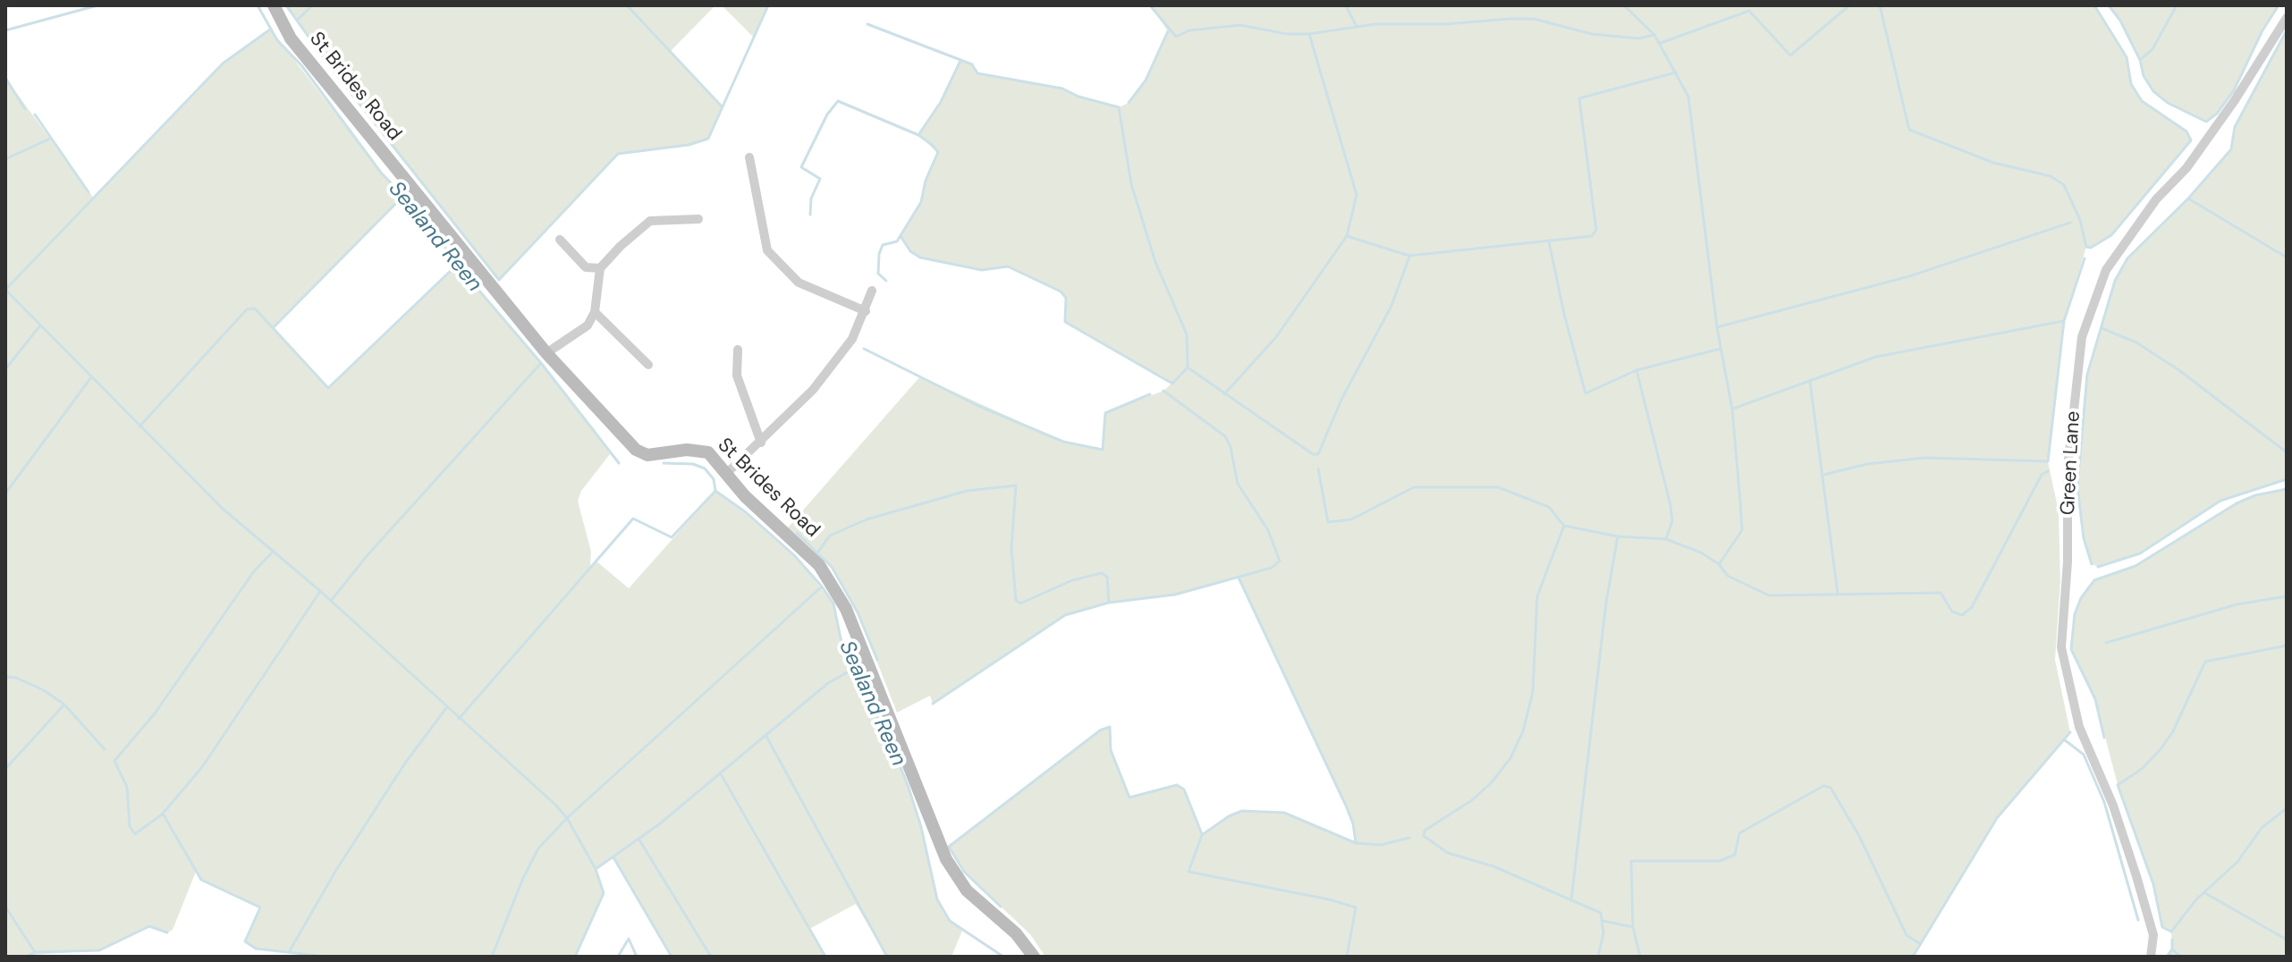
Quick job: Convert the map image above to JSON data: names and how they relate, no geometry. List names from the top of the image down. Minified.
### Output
{"streets":{"main road":["St Brides Road"],"street":["Green Lane"]},"water":["Sealand Reen"]}
